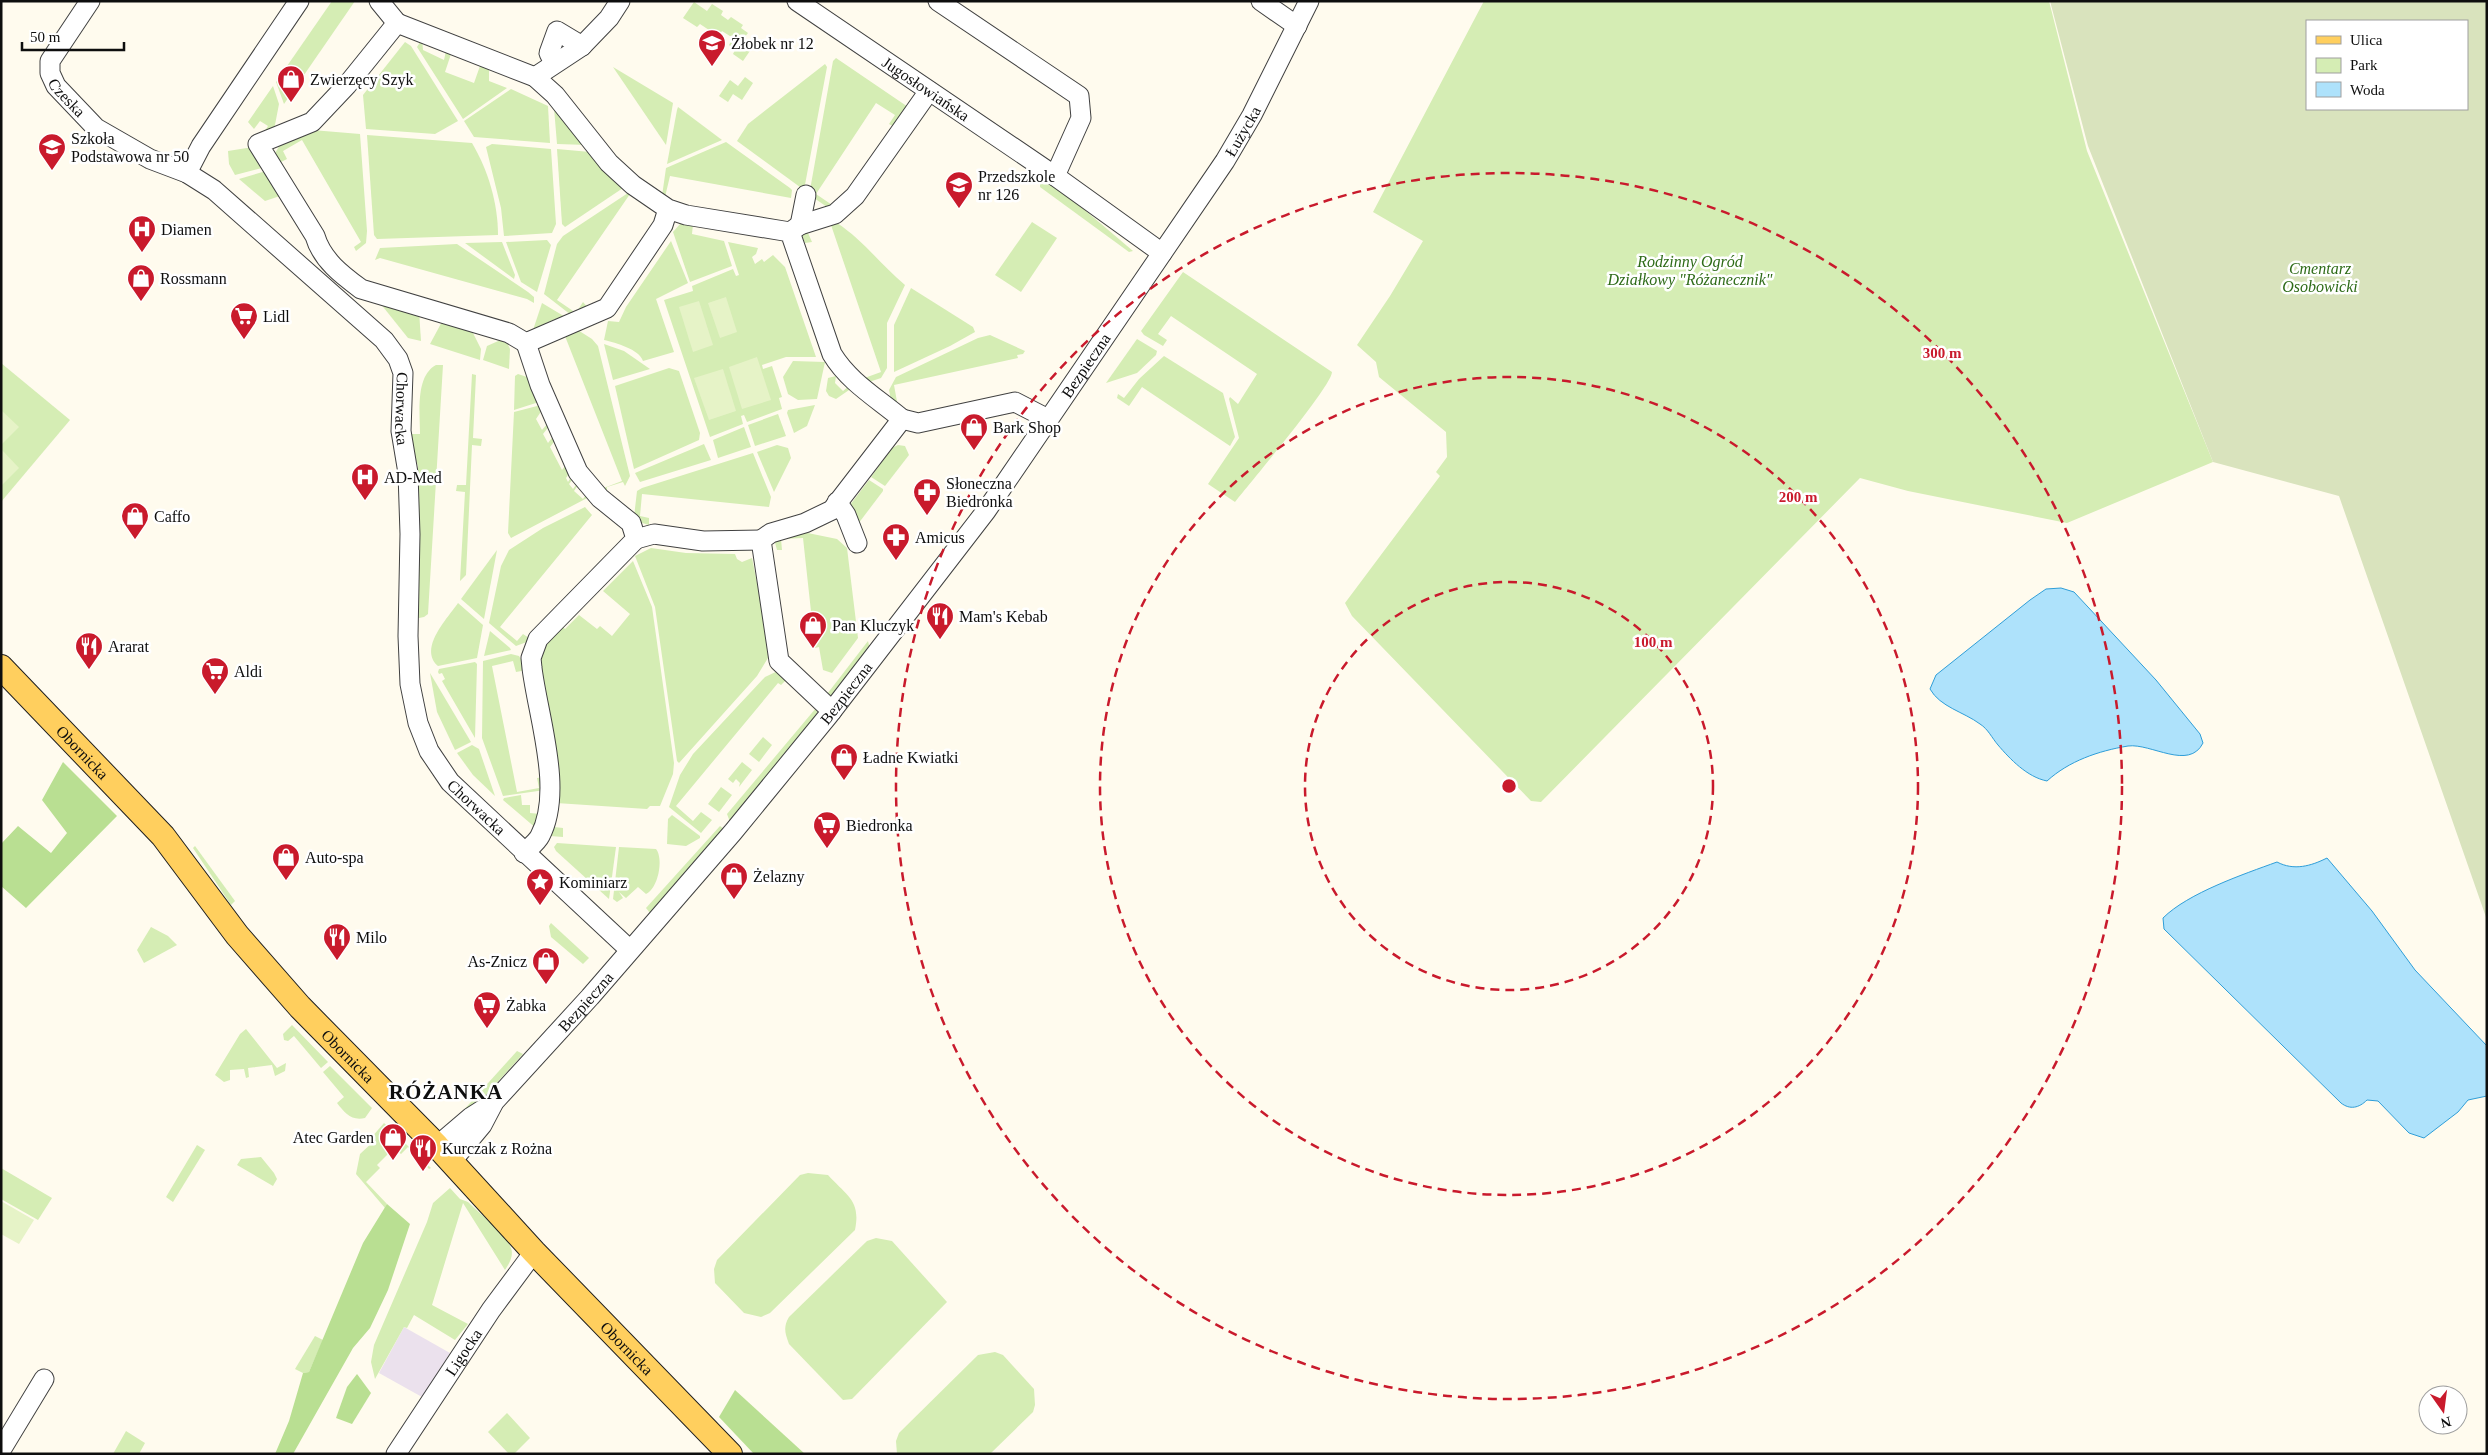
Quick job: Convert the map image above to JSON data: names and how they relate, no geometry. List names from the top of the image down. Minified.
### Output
{"streets":{"main road":["Obornicka"],"street":["Jugosłowiańska","Czeska","Łużycka","Bezpieczna","Chorwacka","Ligocka"]},"crossings":[["Jugosłowiańska","Łużycka"],["Jugosłowiańska","Bezpieczna"],["Czeska","Chorwacka"],["Łużycka","Bezpieczna"],["Bezpieczna","Chorwacka"],["Bezpieczna","Obornicka"],["Obornicka","Ligocka"]],"districts":["RÓŻANKA"],"parks":["Rodzinny Ogród Działkowy \"Różanecznik\"","Cmentarz Osobowicki"],"places":{"school or university":["Żłobek nr 12","Szkoła Podstawowa nr 50","Przedszkole nr 126"],"shop":["Zwierzęcy Szyk","Rossmann","Bark Shop","Caffo","Pan Kluczyk","Ładne Kwiatki","Auto-spa","Żelazny","As-Znicz","Atec Garden"],"hospital":["Diamen","AD-Med"],"supermarket":["Lidl","Aldi","Biedronka","Żabka"],"pharmacy":["Słoneczna Biedronka","Amicus"],"restaurant":["Mam's Kebab","Ararat","Milo","Kurczak z Rożna"],"place":["Kominiarz"]},"legend":["Ulica","Park","Woda"],"scale_bar":"50 m","north":"bottom","rings":["300 m","200 m","100 m"]}
